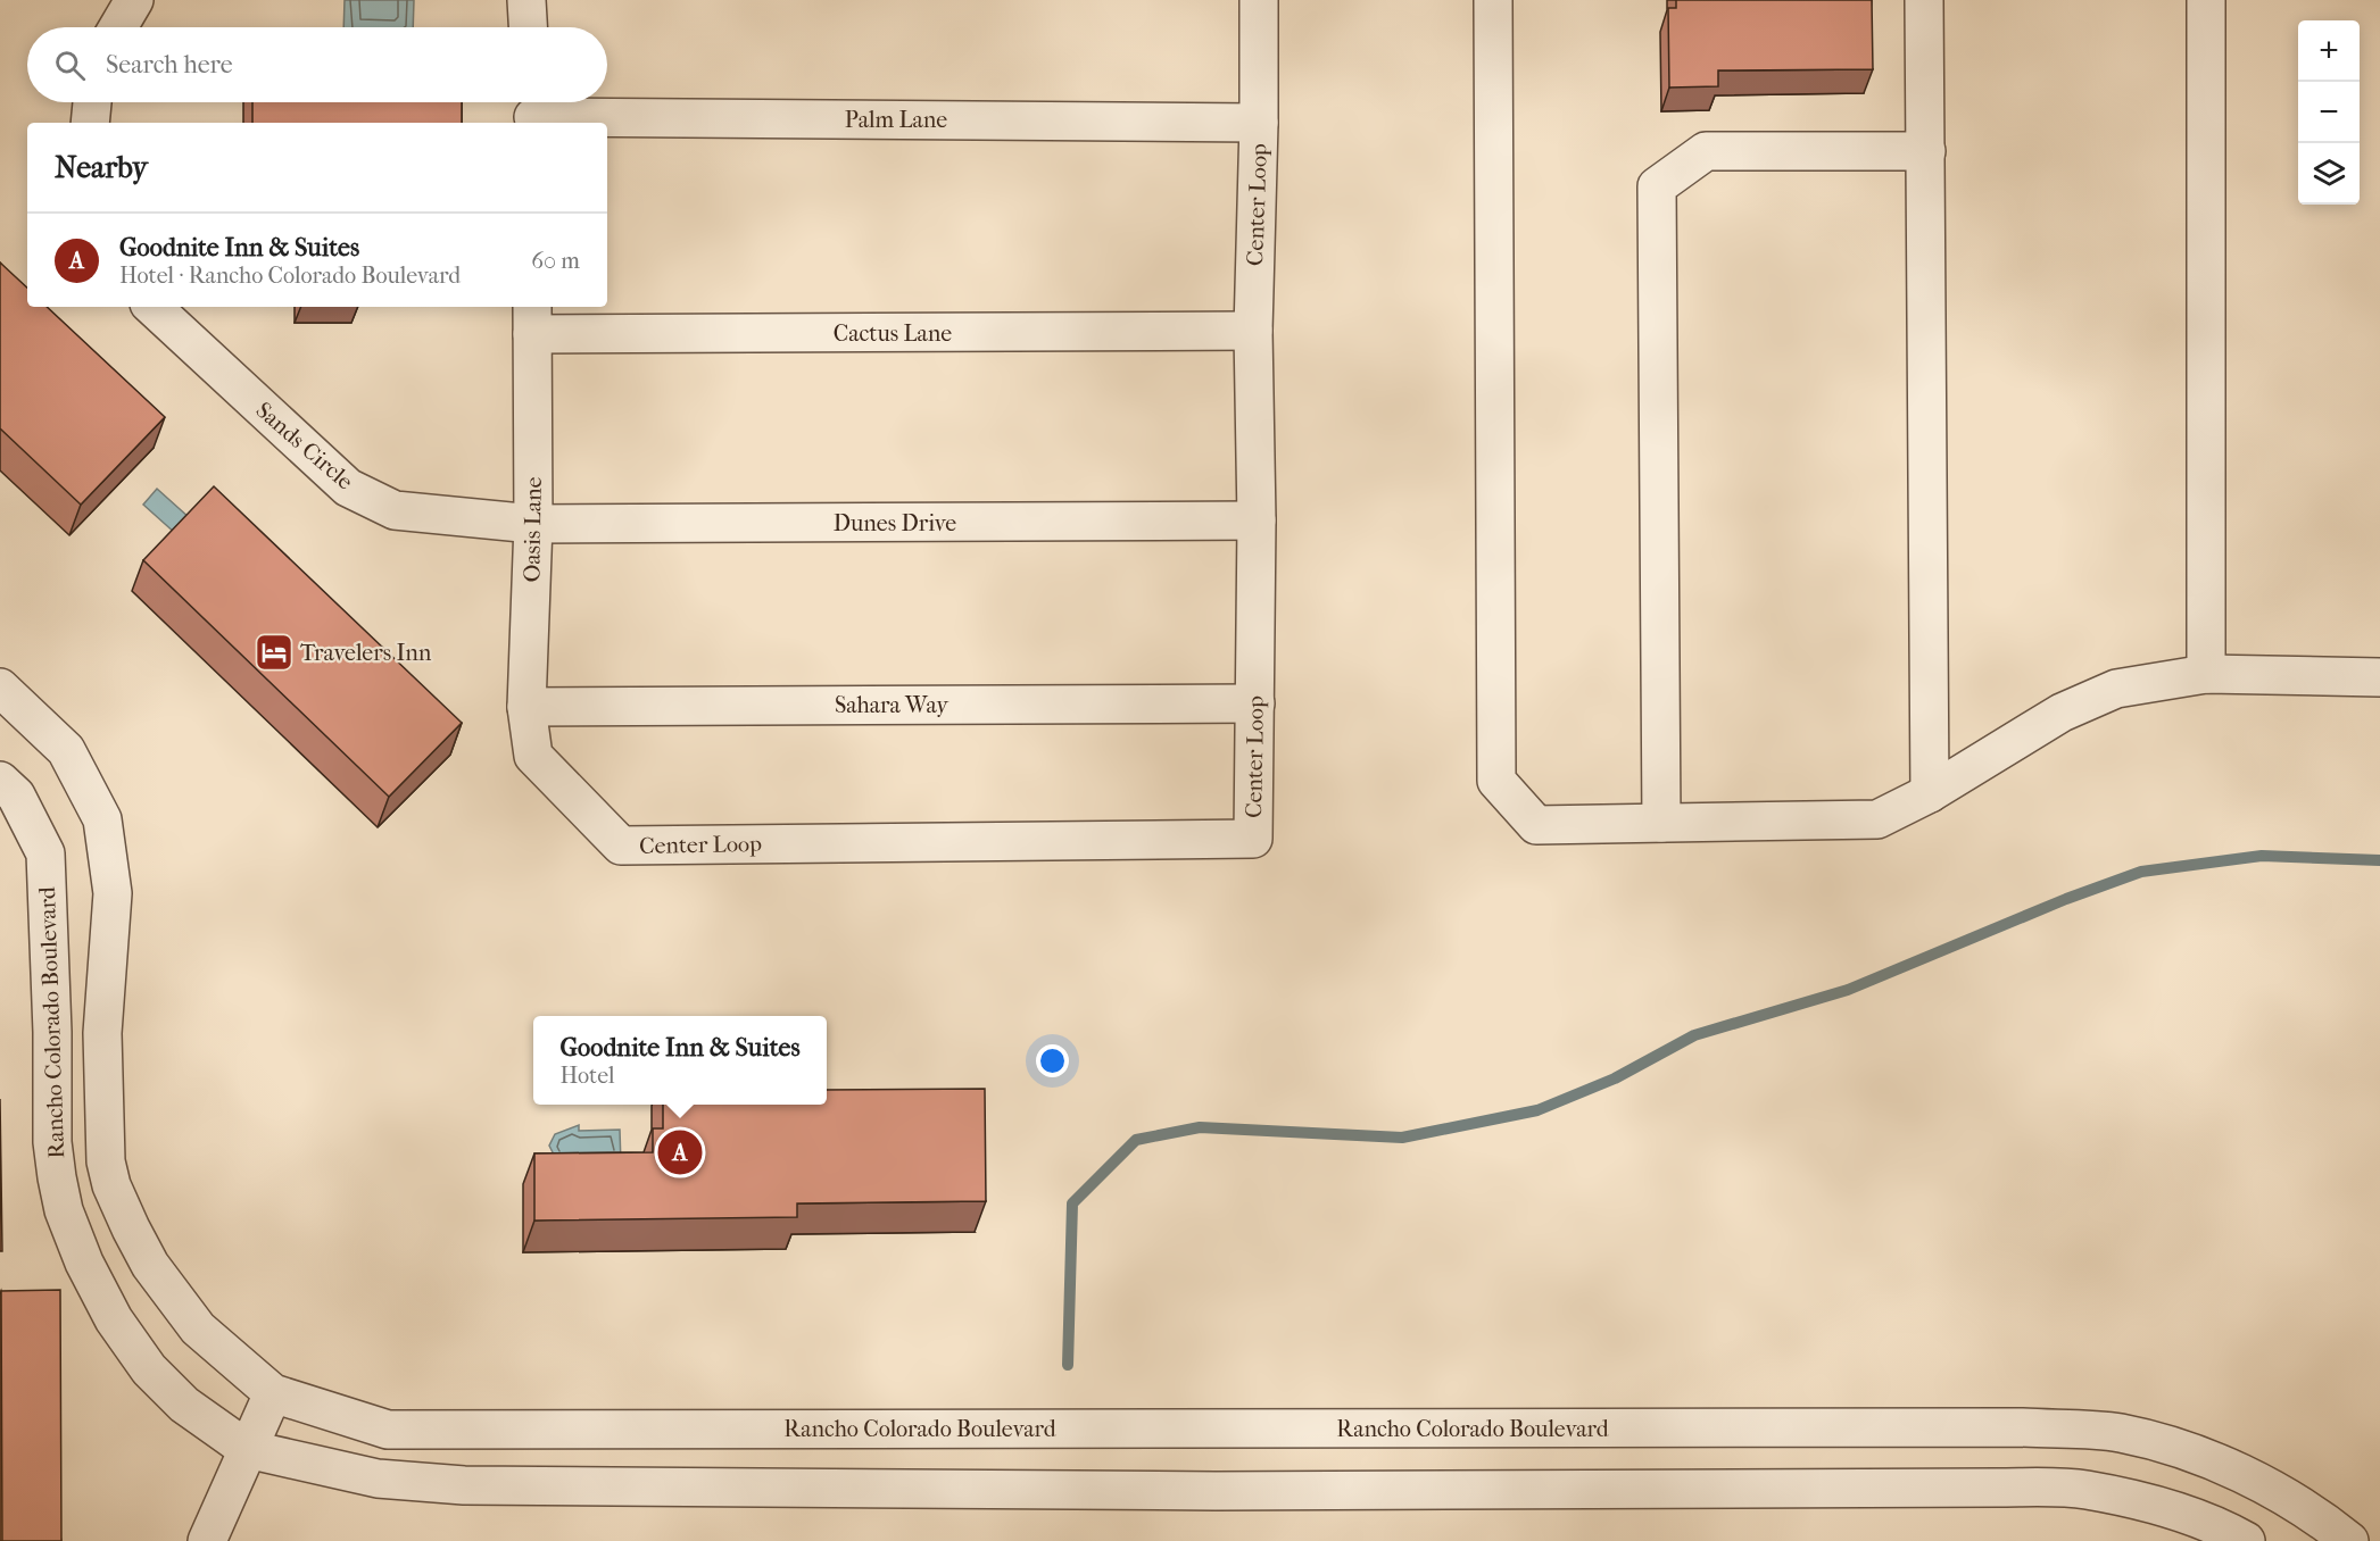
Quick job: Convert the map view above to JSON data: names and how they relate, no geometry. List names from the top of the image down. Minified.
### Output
{"streets":{"street":["Palm Lane","Center Loop","Cactus Lane","Sands Circle","Dunes Drive","Oasis Lane","Sahara Way","Rancho Colorado Boulevard"]},"crossings":[["Palm Lane","Center Loop"],["Center Loop","Cactus Lane"],["Center Loop","Dunes Drive"],["Center Loop","Oasis Lane"],["Center Loop","Sahara Way"],["Cactus Lane","Oasis Lane"],["Sands Circle","Dunes Drive"],["Sands Circle","Oasis Lane"],["Dunes Drive","Oasis Lane"],["Oasis Lane","Sahara Way"]],"places":{"hotel":["Travelers Inn"]},"page":{"map_buttons":["+","−"],"search":"Search here","heading":"Nearby","list":[{"mark":"A","name":"Goodnite Inn & Suites","note":"Hotel · Rancho Colorado Boulevard","value":"60 m"}],"popup":["Goodnite Inn & Suites","Hotel"],"pins":"A"}}
